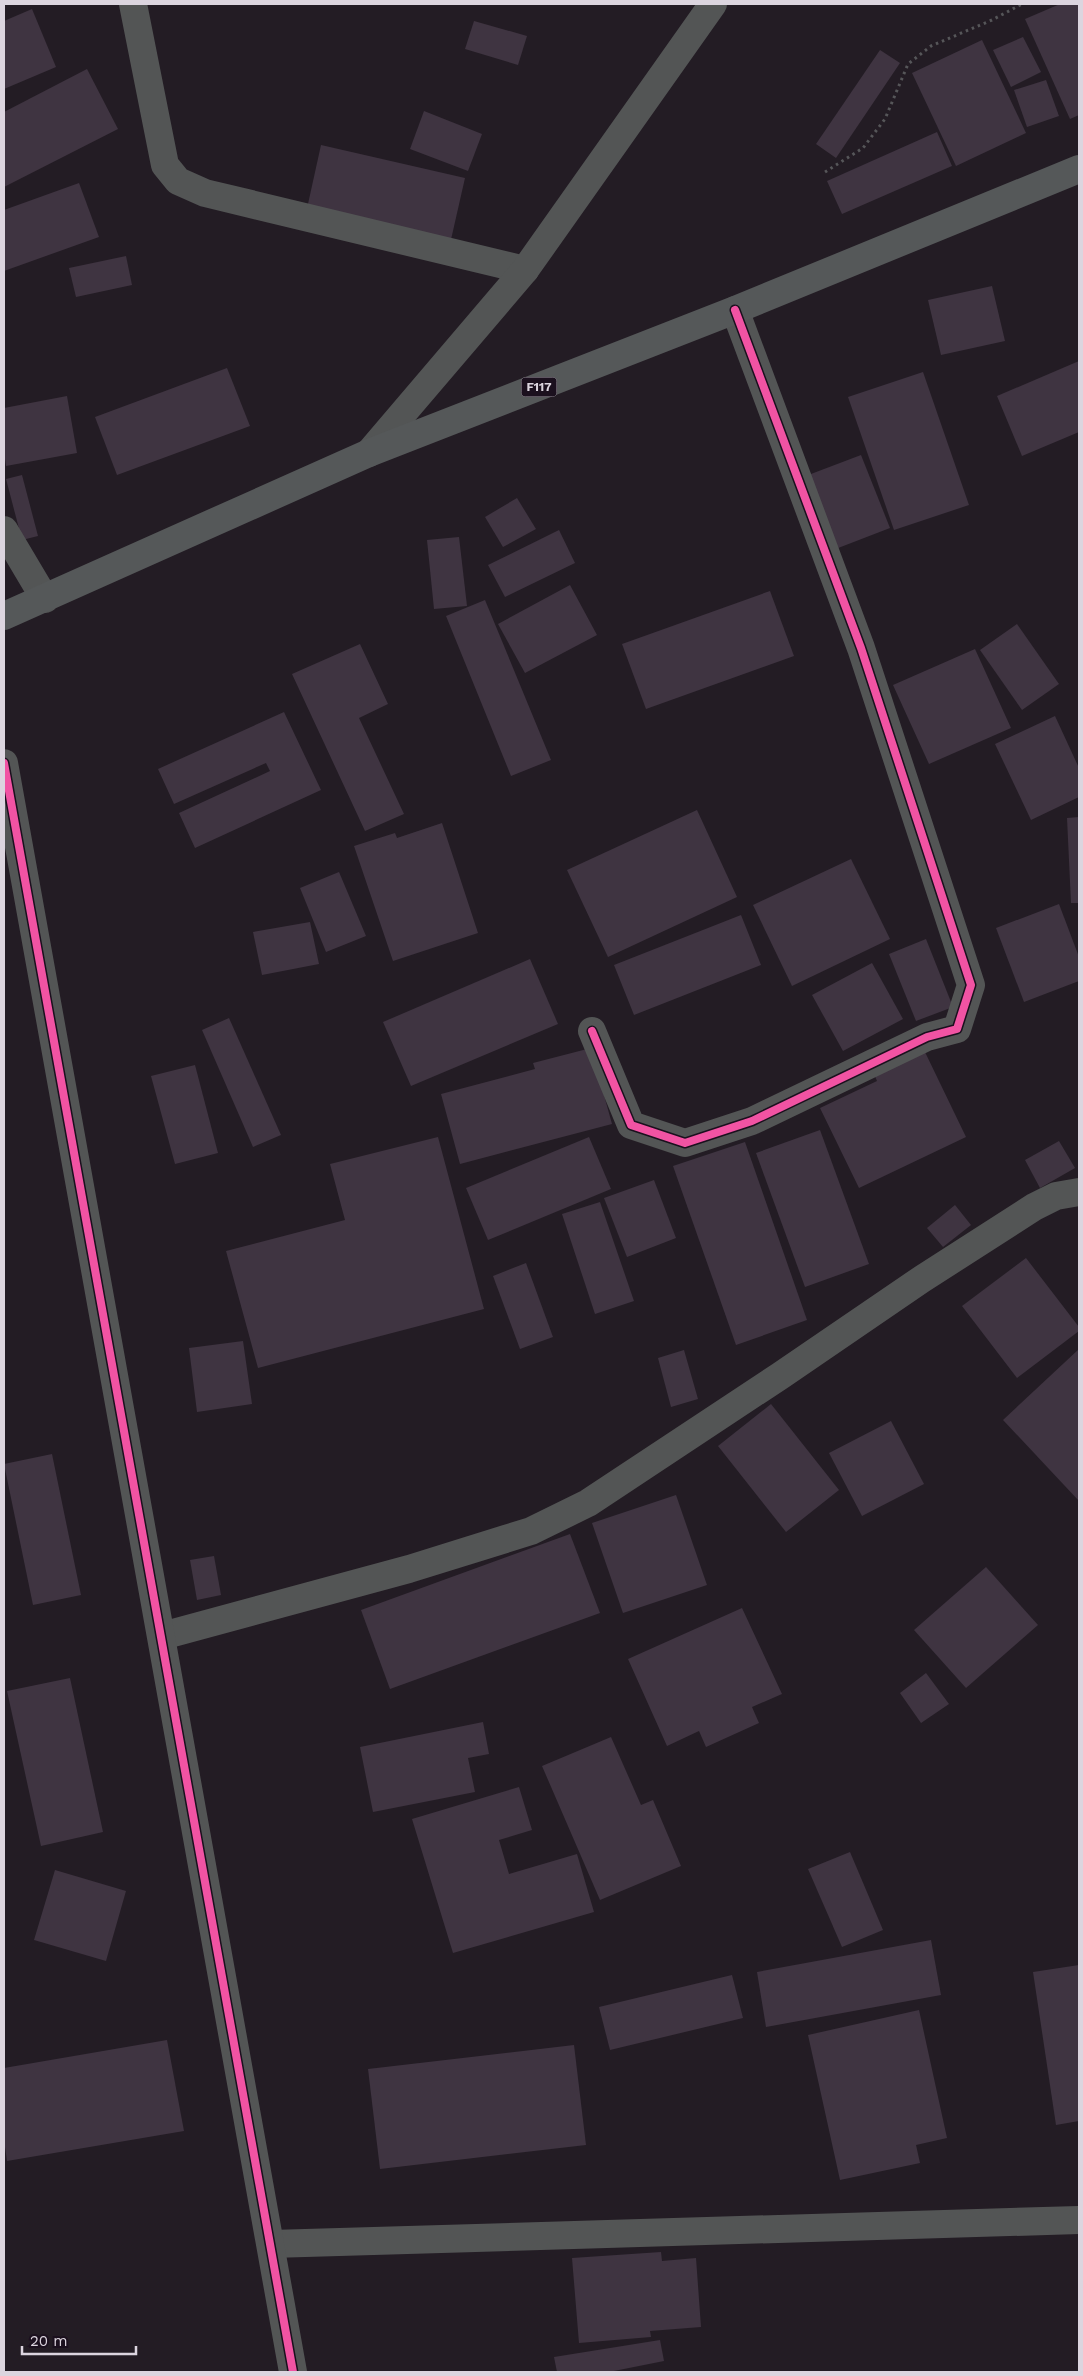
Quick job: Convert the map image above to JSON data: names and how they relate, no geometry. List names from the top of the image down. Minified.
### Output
{"streets":{"main road":["F117"]},"scale_bar":"20 m"}
